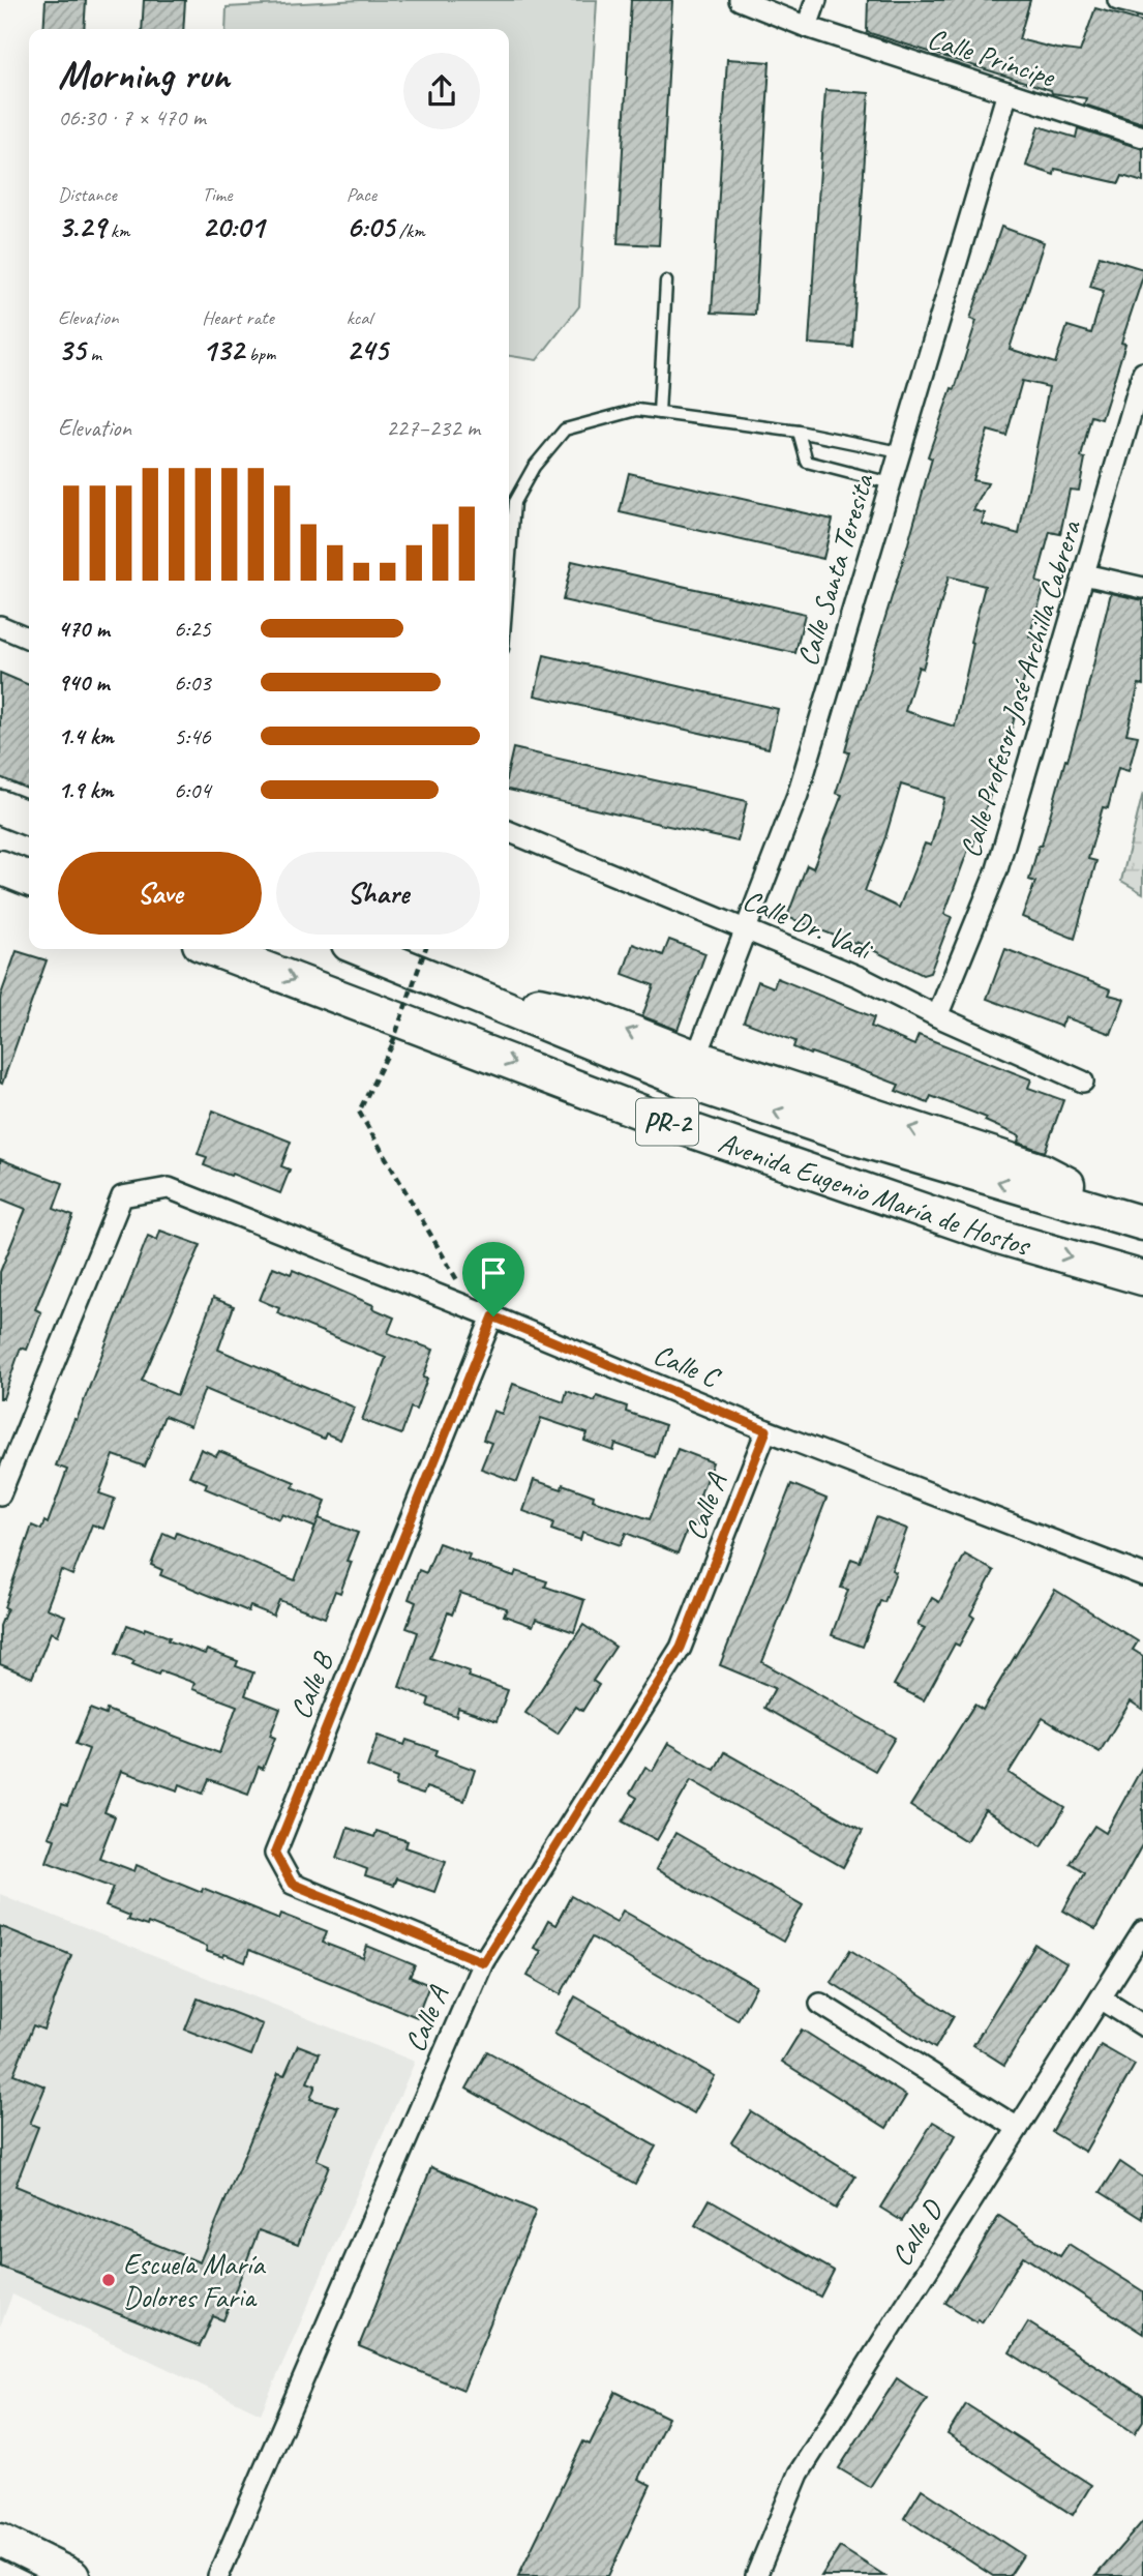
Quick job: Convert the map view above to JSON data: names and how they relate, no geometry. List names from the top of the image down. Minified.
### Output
{"streets":{"highway":["PR-2","Avenida Eugenio María de Hostos"],"street":["Calle Príncipe","Calle Santa Teresita","Calle Profesor José Archilla Cabrera","Calle Dr. Vadi","Calle C","Calle A","Calle B","Calle D"]},"crossings":[["Calle Príncipe","Calle Santa Teresita"],["Calle Santa Teresita","Calle Dr. Vadi"],["Calle Profesor José Archilla Cabrera","Calle Dr. Vadi"],["Calle C","Calle A"],["Calle C","Calle B"],["Calle A","Calle B"]],"places":["Escuela María Dolores Faria"],"page":{"heading":["Morning run","06:30 · 7 × 470 m"],"stats":[["Distance","3.29 km"],["Time","20:01"],["Pace","6:05 /km"],["Elevation","35 m"],["Heart rate","132 bpm"],["kcal","245"]],"chart":["Elevation","227–232 m"],"list":[{"name":"470 m","note":"6:25"},{"name":"940 m","note":"6:03"},{"name":"1.4 km","note":"5:46"},{"name":"1.9 km","note":"6:04"}],"buttons":["Save","Share"]}}
